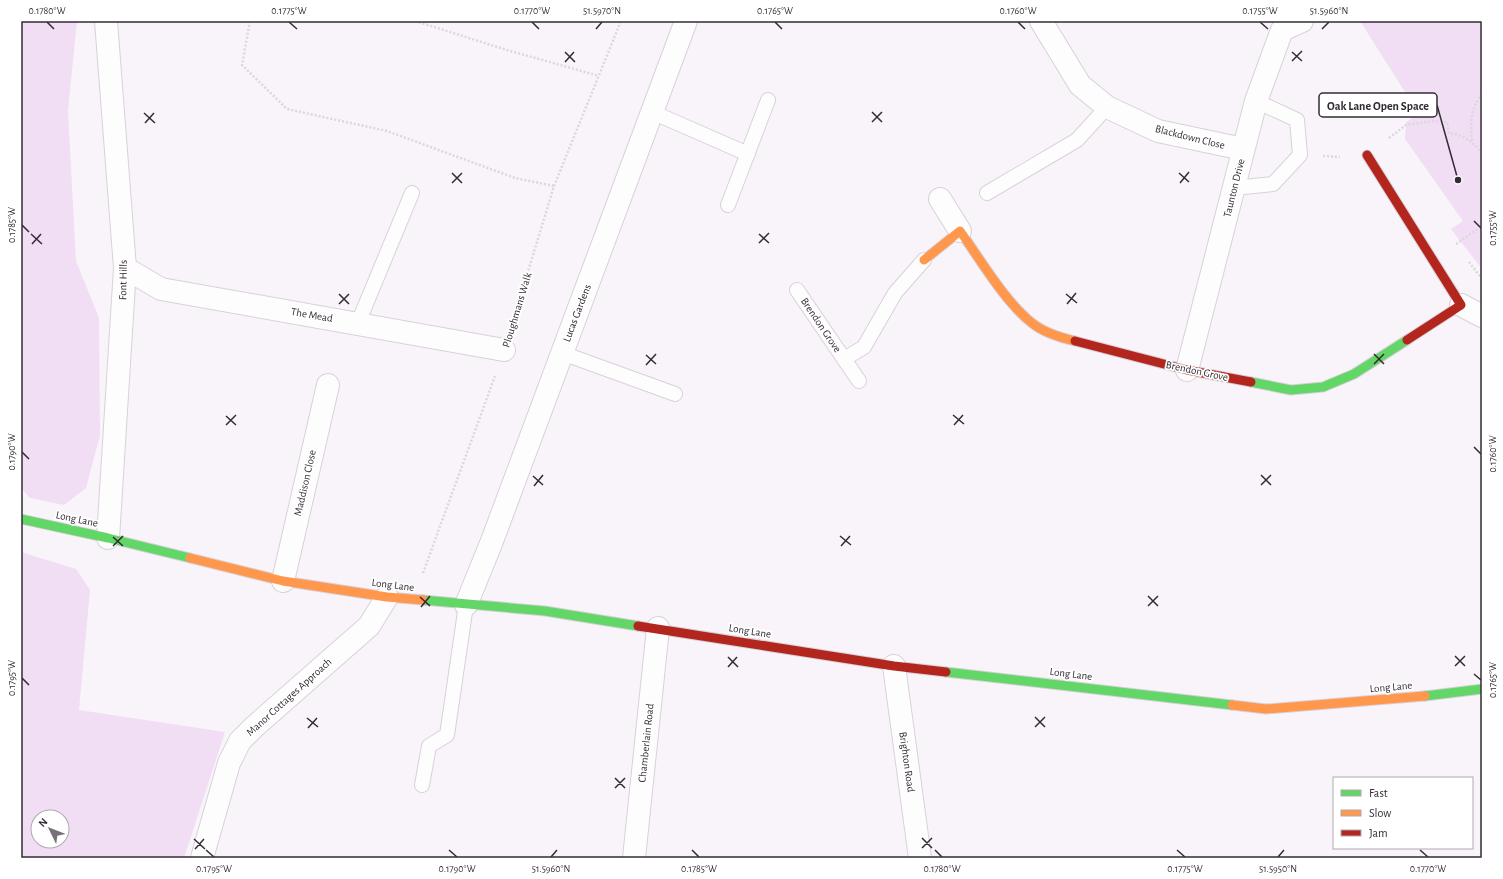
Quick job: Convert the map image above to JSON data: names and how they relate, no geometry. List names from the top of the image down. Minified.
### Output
{"streets":{"street":["Blackdown Close","Taunton Drive","Font Hills","Lucas Gardens","The Mead","Brendon Grove","Maddison Close","Long Lane","Manor Cottages Approach","Chamberlain Road","Brighton Road"],"path":["Ploughmans Walk"]},"crossings":[["Blackdown Close","Taunton Drive"],["Taunton Drive","Brendon Grove"],["Font Hills","The Mead"],["Font Hills","Long Lane"],["Ploughmans Walk","The Mead"],["Ploughmans Walk","Long Lane"],["Lucas Gardens","Long Lane"],["Maddison Close","Long Lane"],["Long Lane","Manor Cottages Approach"],["Long Lane","Chamberlain Road"],["Long Lane","Brighton Road"]],"places":["Oak Lane Open Space"],"legend":["Fast","Slow","Jam"],"north":"top left","coordinates":["0.1780°W","0.1775°W","0.1770°W","51.5970°N","0.1765°W","0.1760°W","0.1755°W","51.5960°N","0.1785°W","0.1790°W","0.1795°W","51.5950°N"]}
